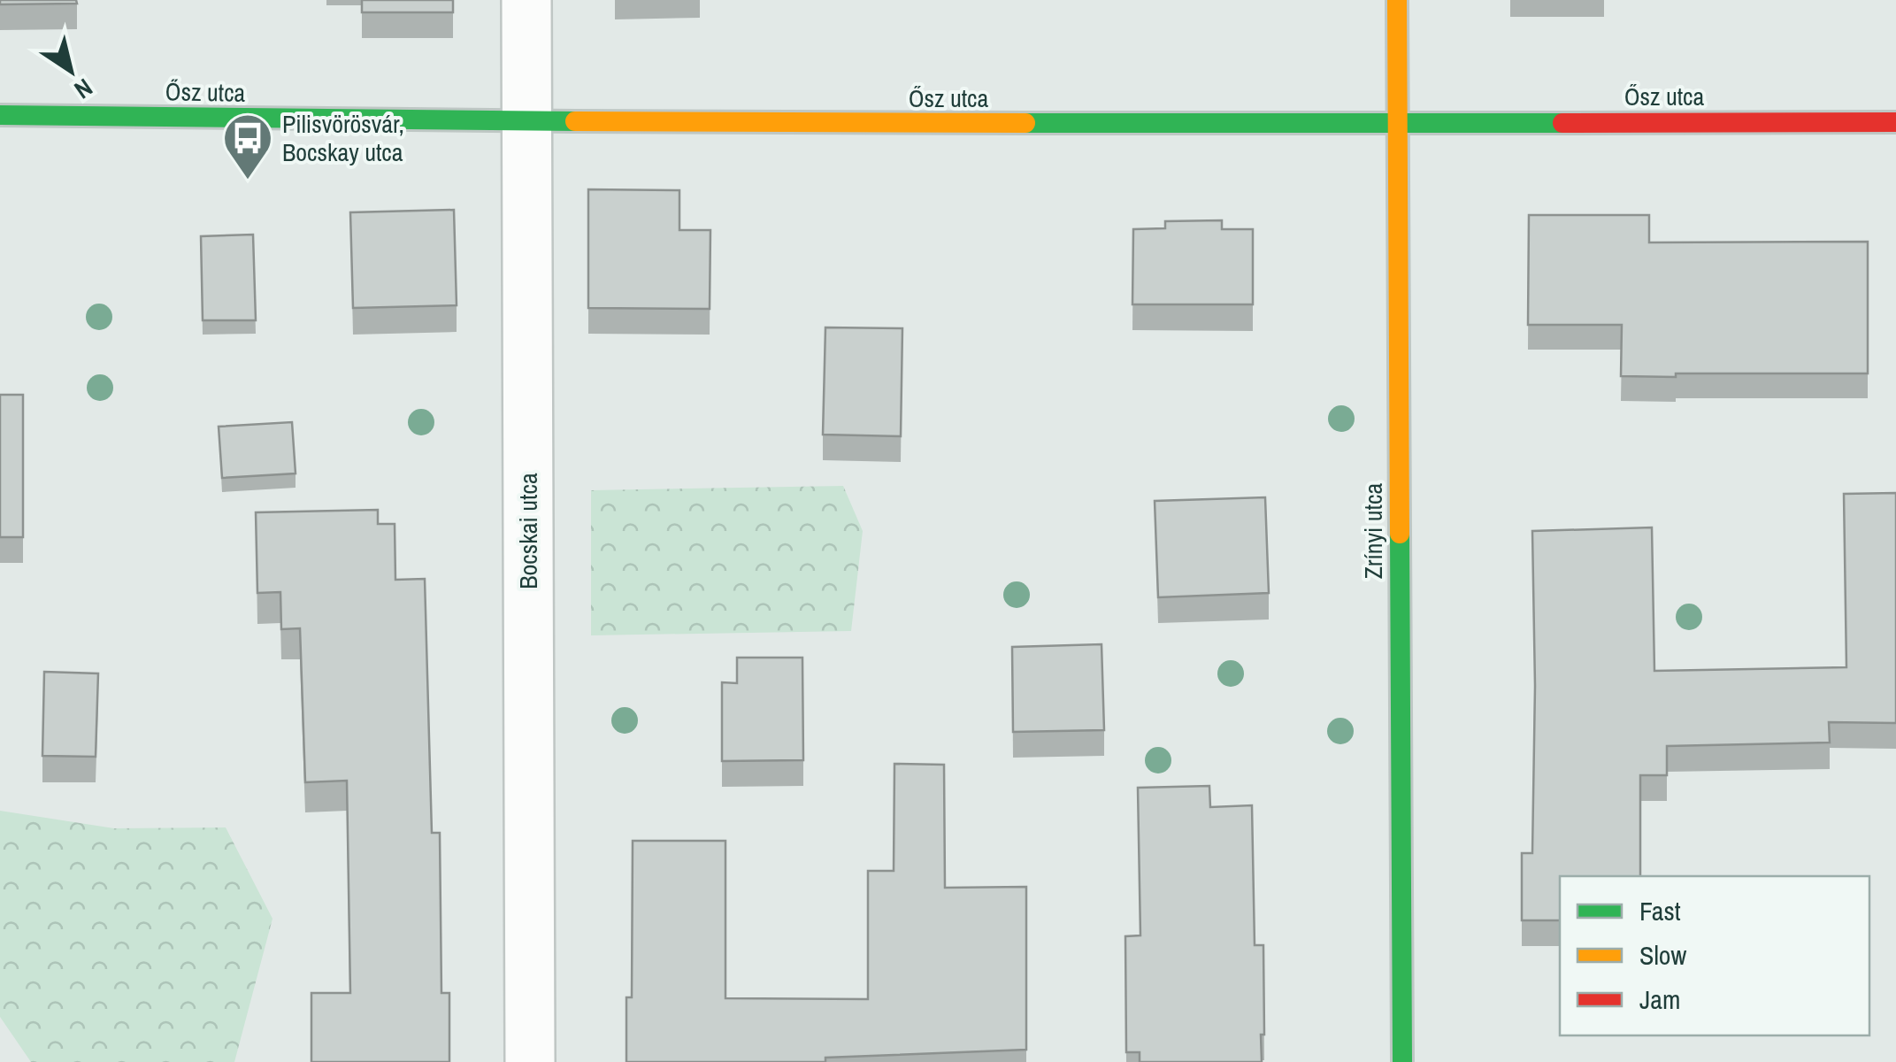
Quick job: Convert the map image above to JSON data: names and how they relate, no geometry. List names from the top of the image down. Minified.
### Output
{"streets":{"street":["Ősz utca","Bocskai utca","Zrínyi utca"]},"crossings":[["Ősz utca","Bocskai utca"],["Ősz utca","Zrínyi utca"]],"places":{"bus stop":["Pilisvörösvár, Bocskay utca"]},"legend":["Fast","Slow","Jam"],"north":"bottom right"}
